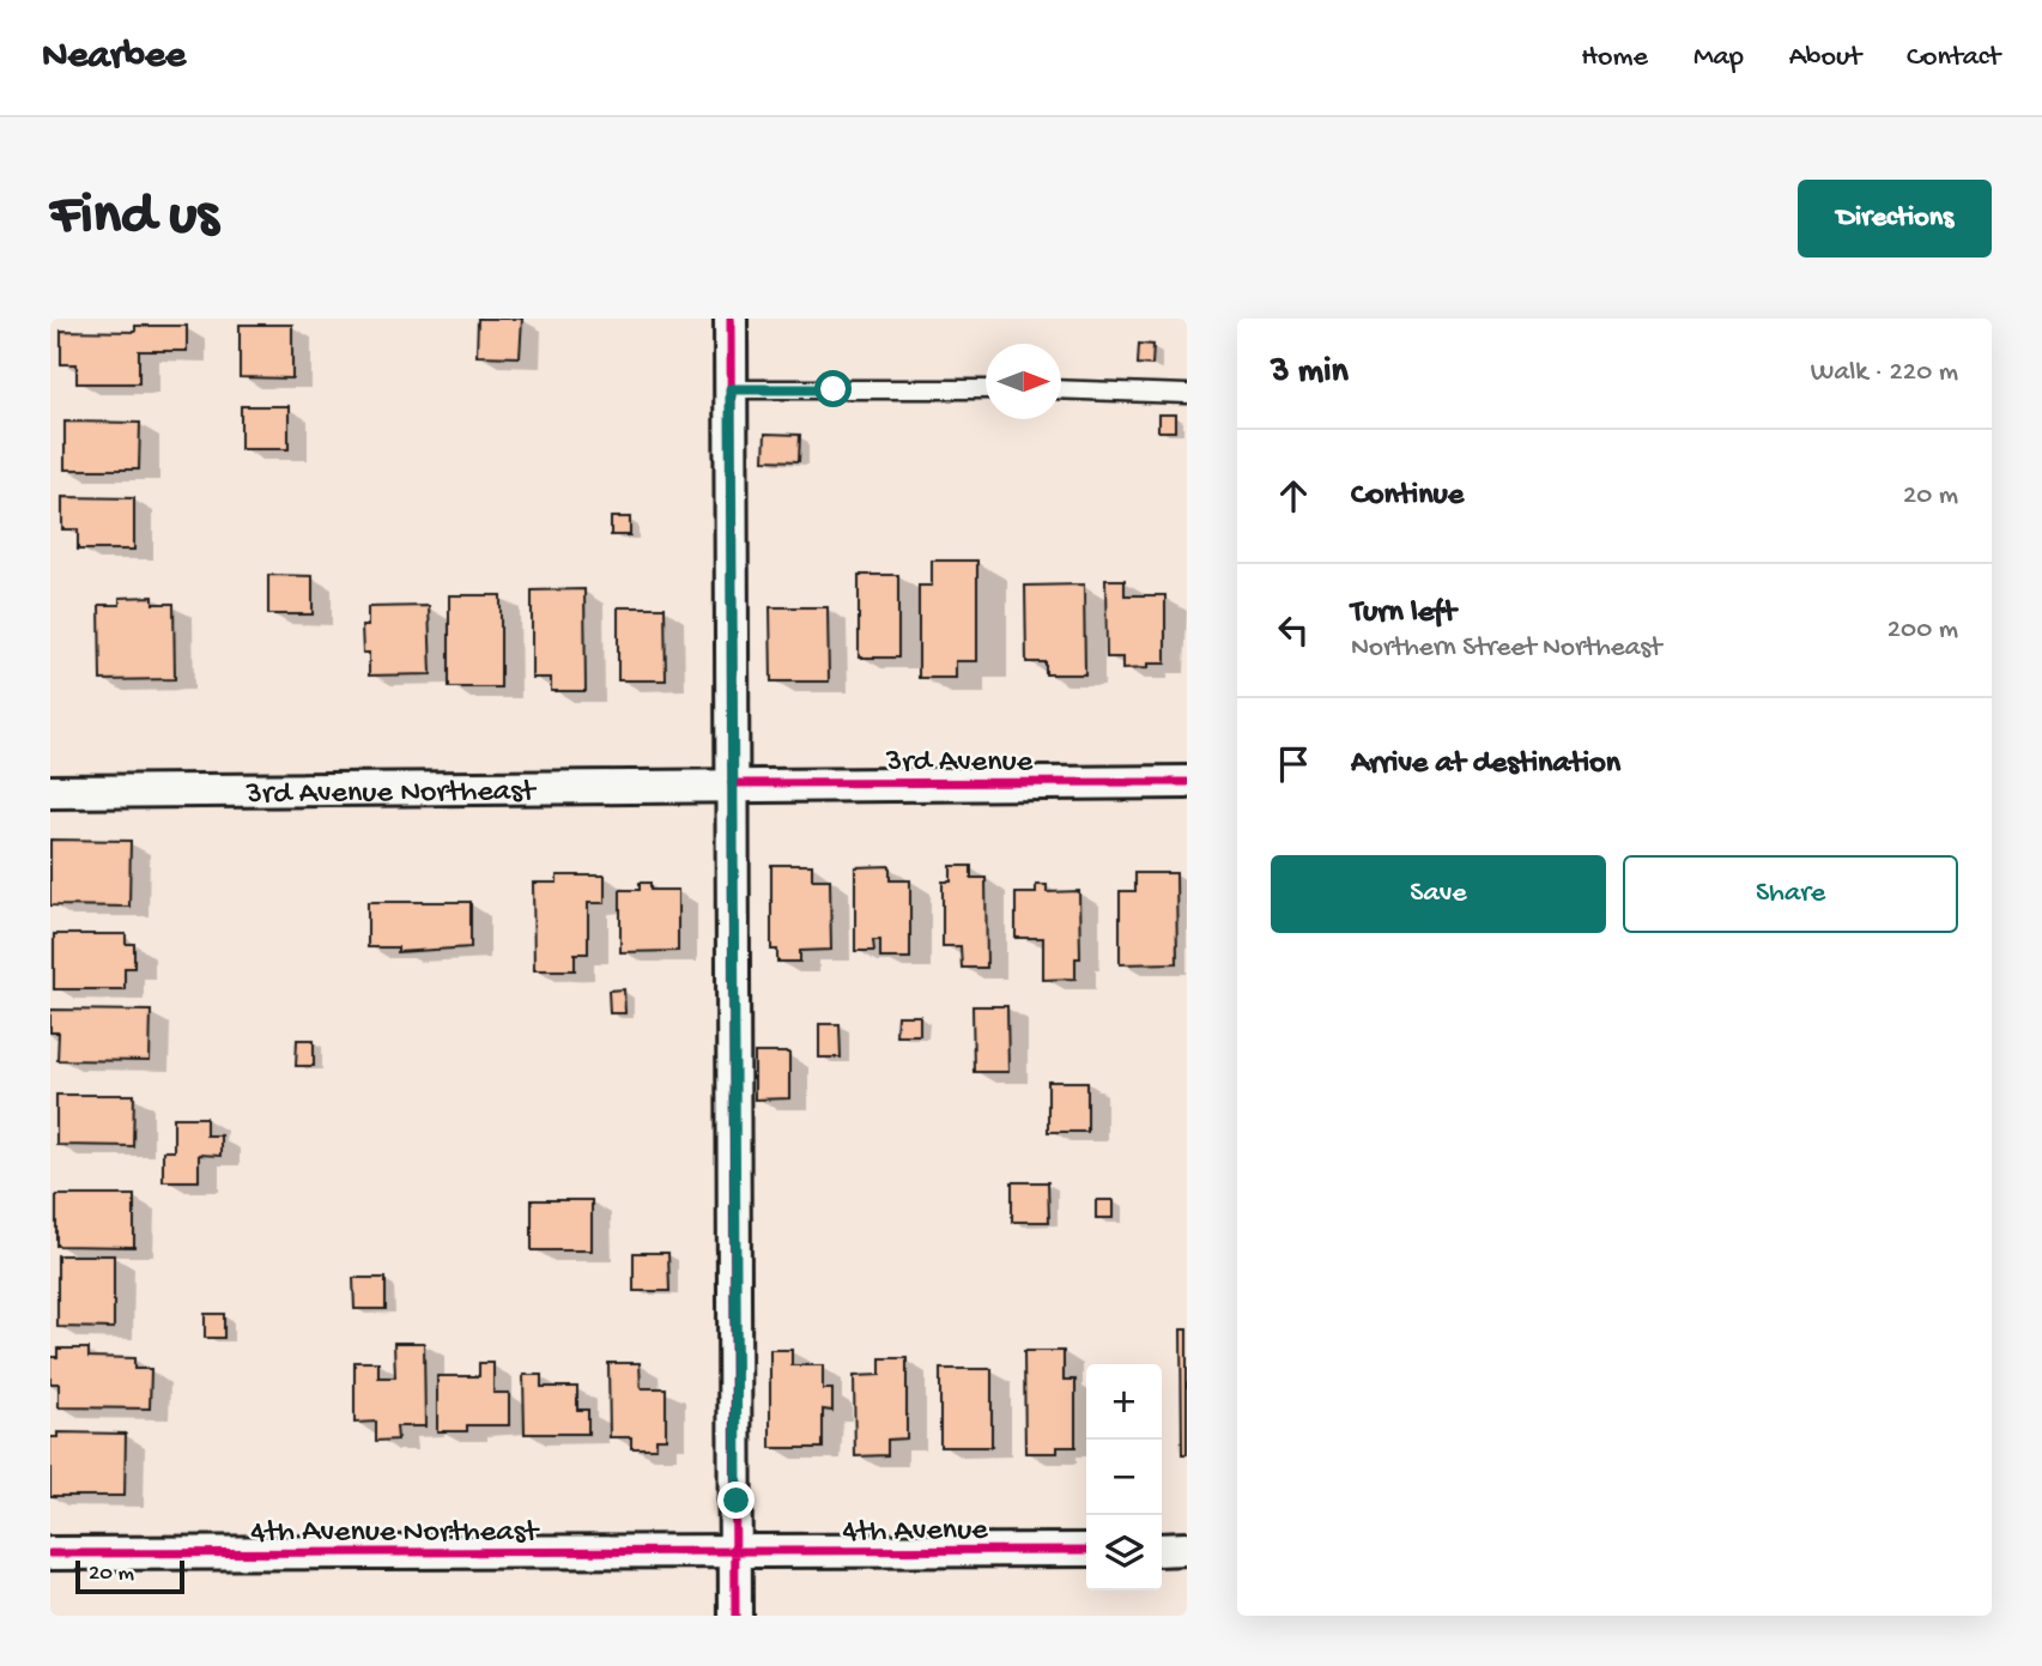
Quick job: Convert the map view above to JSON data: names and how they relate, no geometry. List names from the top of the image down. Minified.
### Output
{"streets":{"street":["3rd Avenue","3rd Avenue Northeast","4th Avenue","4th Avenue Northeast"]},"crossings":[["3rd Avenue","3rd Avenue Northeast"],["4th Avenue","4th Avenue Northeast"]],"scale_bar":"20 m","north":"right","page":{"header":"Nearbee","nav":["Home","Map","About","Contact"],"buttons":["Directions",["Save","Share"]],"title":"Find us","heading":["3 min","Walk · 220 m"],"list":[["Continue","20 m"],["Turn left","Northern Street Northeast","200 m"],"Arrive at destination"],"map_buttons":["+","−"],"scale":"20 m"}}
